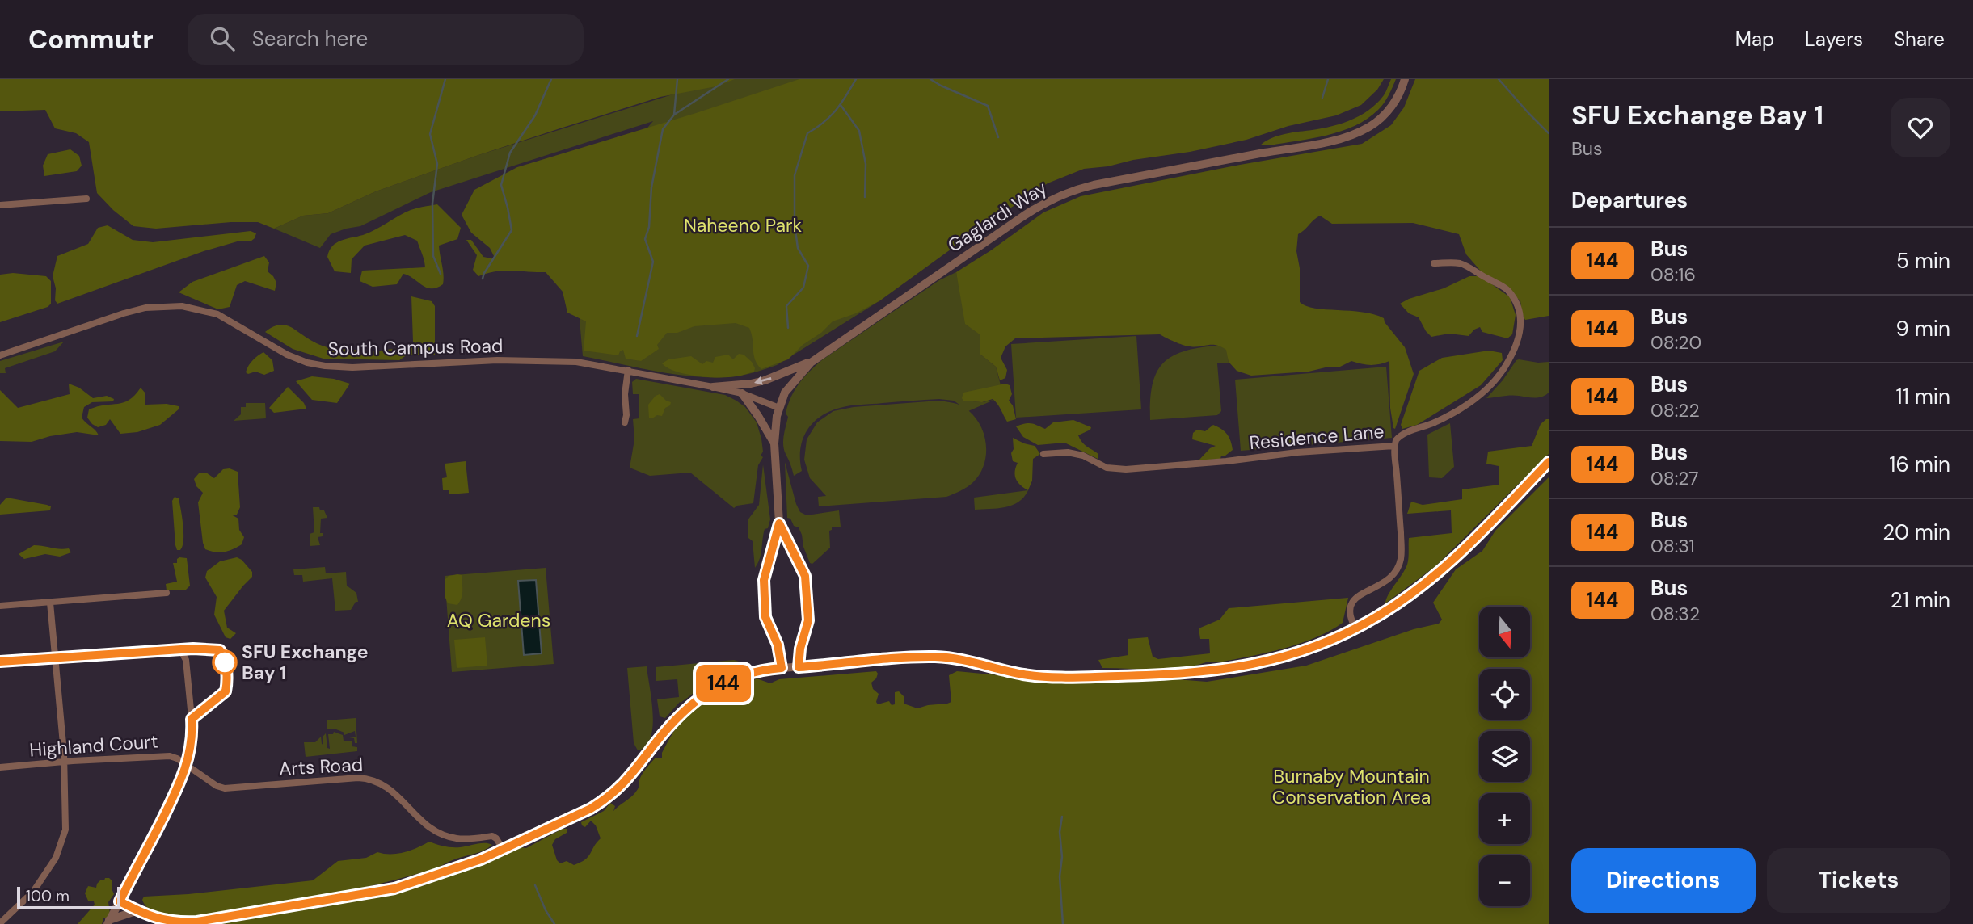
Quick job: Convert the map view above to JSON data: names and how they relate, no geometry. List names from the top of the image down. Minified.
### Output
{"streets":{"street":["Gaglardi Way","South Campus Road","Residence Lane","Highland Court","Arts Road"]},"crossings":[["Gaglardi Way","South Campus Road"],["Highland Court","Arts Road"]],"parks":["Naheeno Park","AQ Gardens","Burnaby Mountain Conservation Area"],"places":["SFU Exchange Bay 1"],"lines":["bus line 144"],"scale_bar":"100 m","north":"bottom","page":{"header":"Commutr","search":"Search here","nav":["Map","Layers","Share"],"on_map":"144","heading":[["SFU Exchange Bay 1","Bus"],"Departures"],"list":[{"mark":"144","name":"Bus","note":"08:16","value":"5 min"},{"mark":"144","name":"Bus","note":"08:20","value":"9 min"},{"mark":"144","name":"Bus","note":"08:22","value":"11 min"},{"mark":"144","name":"Bus","note":"08:27","value":"16 min"},{"mark":"144","name":"Bus","note":"08:31","value":"20 min"},{"mark":"144","name":"Bus","note":"08:32","value":"21 min"}],"map_buttons":["+","−"],"buttons":["Directions","Tickets"],"scale":"100 m"}}
